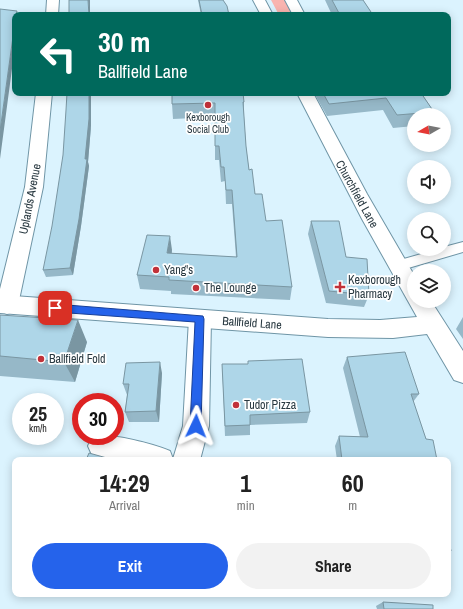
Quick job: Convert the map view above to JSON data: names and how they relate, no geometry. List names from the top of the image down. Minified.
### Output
{"streets":{"street":["Churchfield Lane","Uplands Avenue","Ballfield Lane"]},"crossings":[["Uplands Avenue","Ballfield Lane"]],"places":{"other":["Kexborough Social Club","Yang's","The Lounge","Ballfield Fold","Tudor Pizza"],"health":["Kexborough Pharmacy"]},"north":"left","page":{"turn":["30 m","Ballfield Lane"],"speed":"25 km/h","limit":"30","eta":["14:29","Arrival","1","min","60","m"],"buttons":["Exit","Share"]}}
